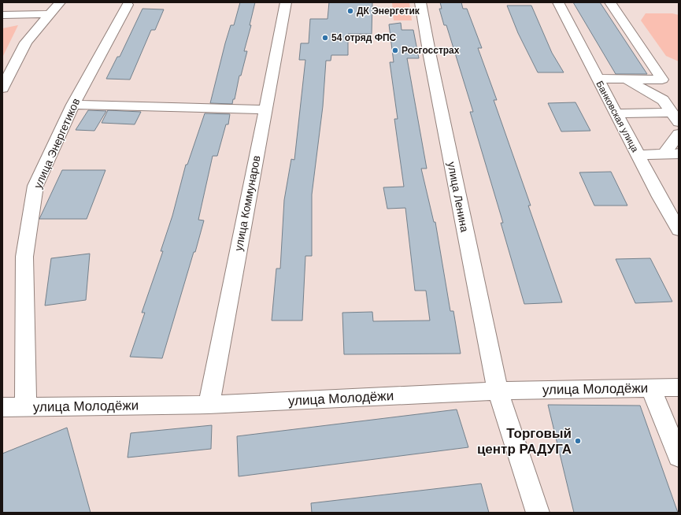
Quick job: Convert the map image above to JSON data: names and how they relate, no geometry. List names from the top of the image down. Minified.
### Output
{"streets":{"street":["Банковская улица","улица Энергетиков","улица Ленина","улица Коммунаров","улица Молодёжи"]},"crossings":[["улица Энергетиков","улица Молодёжи"],["улица Ленина","улица Молодёжи"],["улица Коммунаров","улица Молодёжи"]],"places":["ДК Энергетик","54 отряд ФПС","Росгосстрах","Торговый центр РАДУГА"]}
